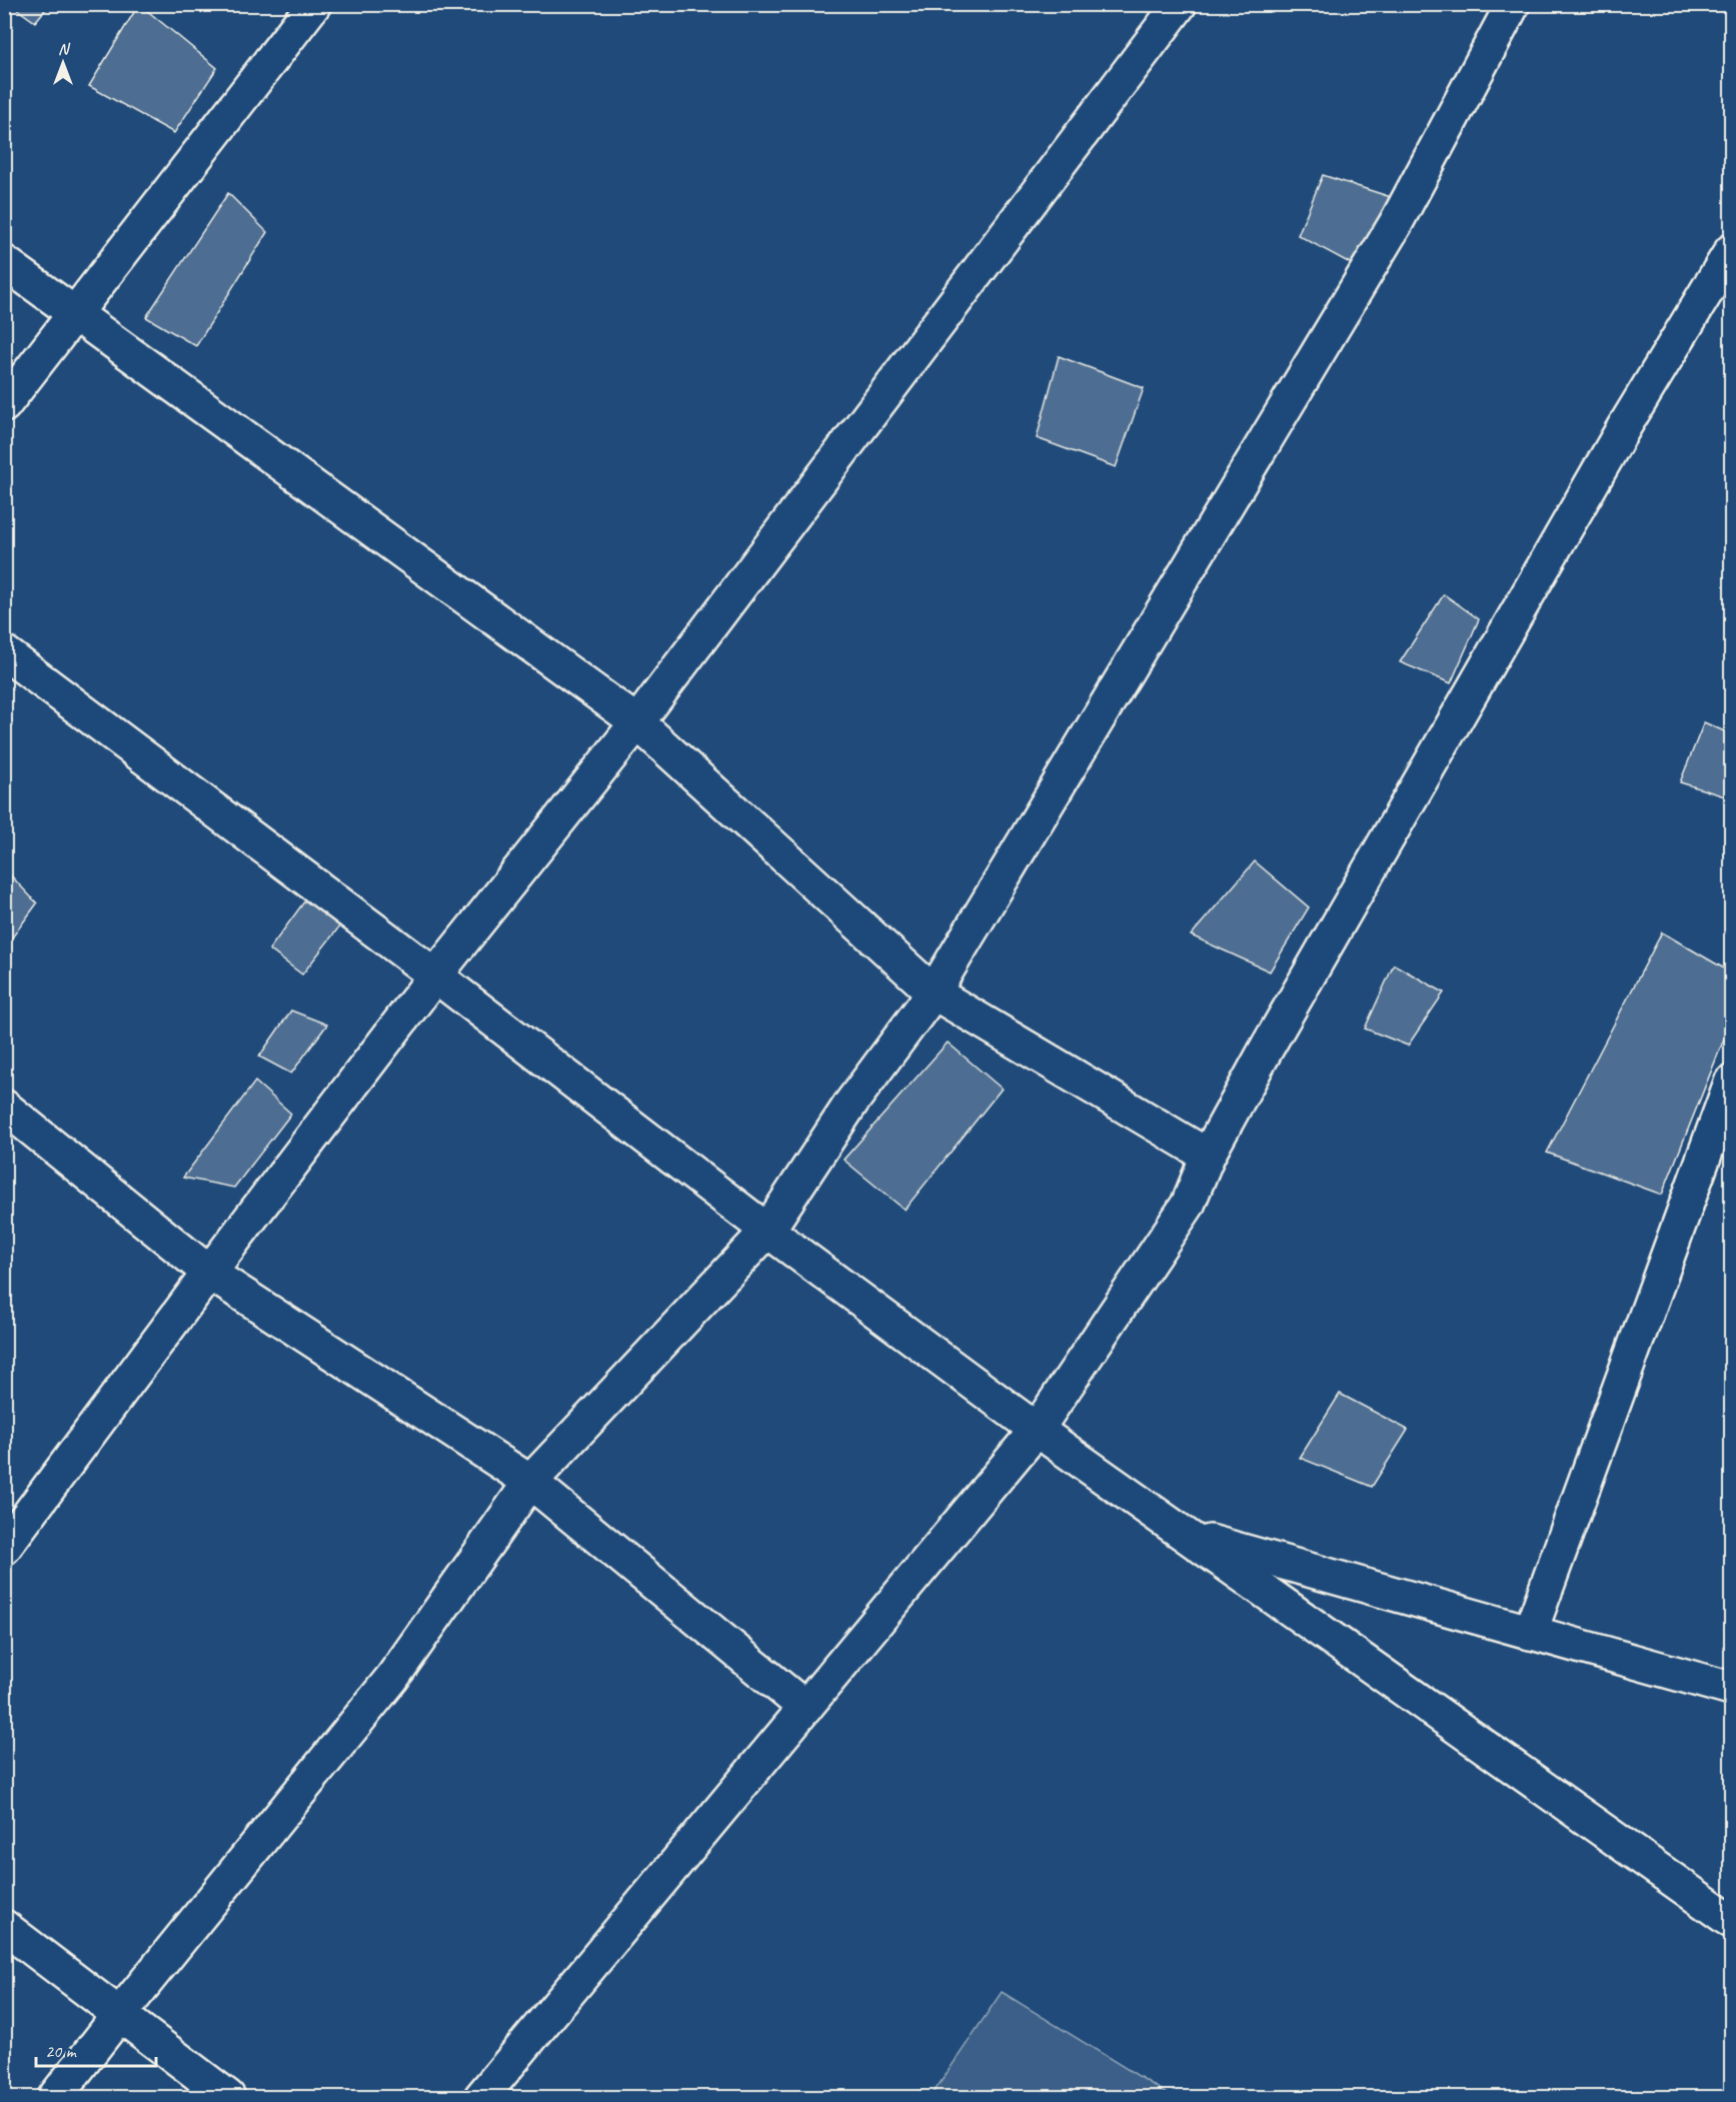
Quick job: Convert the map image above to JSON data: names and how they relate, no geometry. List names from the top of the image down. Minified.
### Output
{"scale_bar":"20 m","north":"top"}
